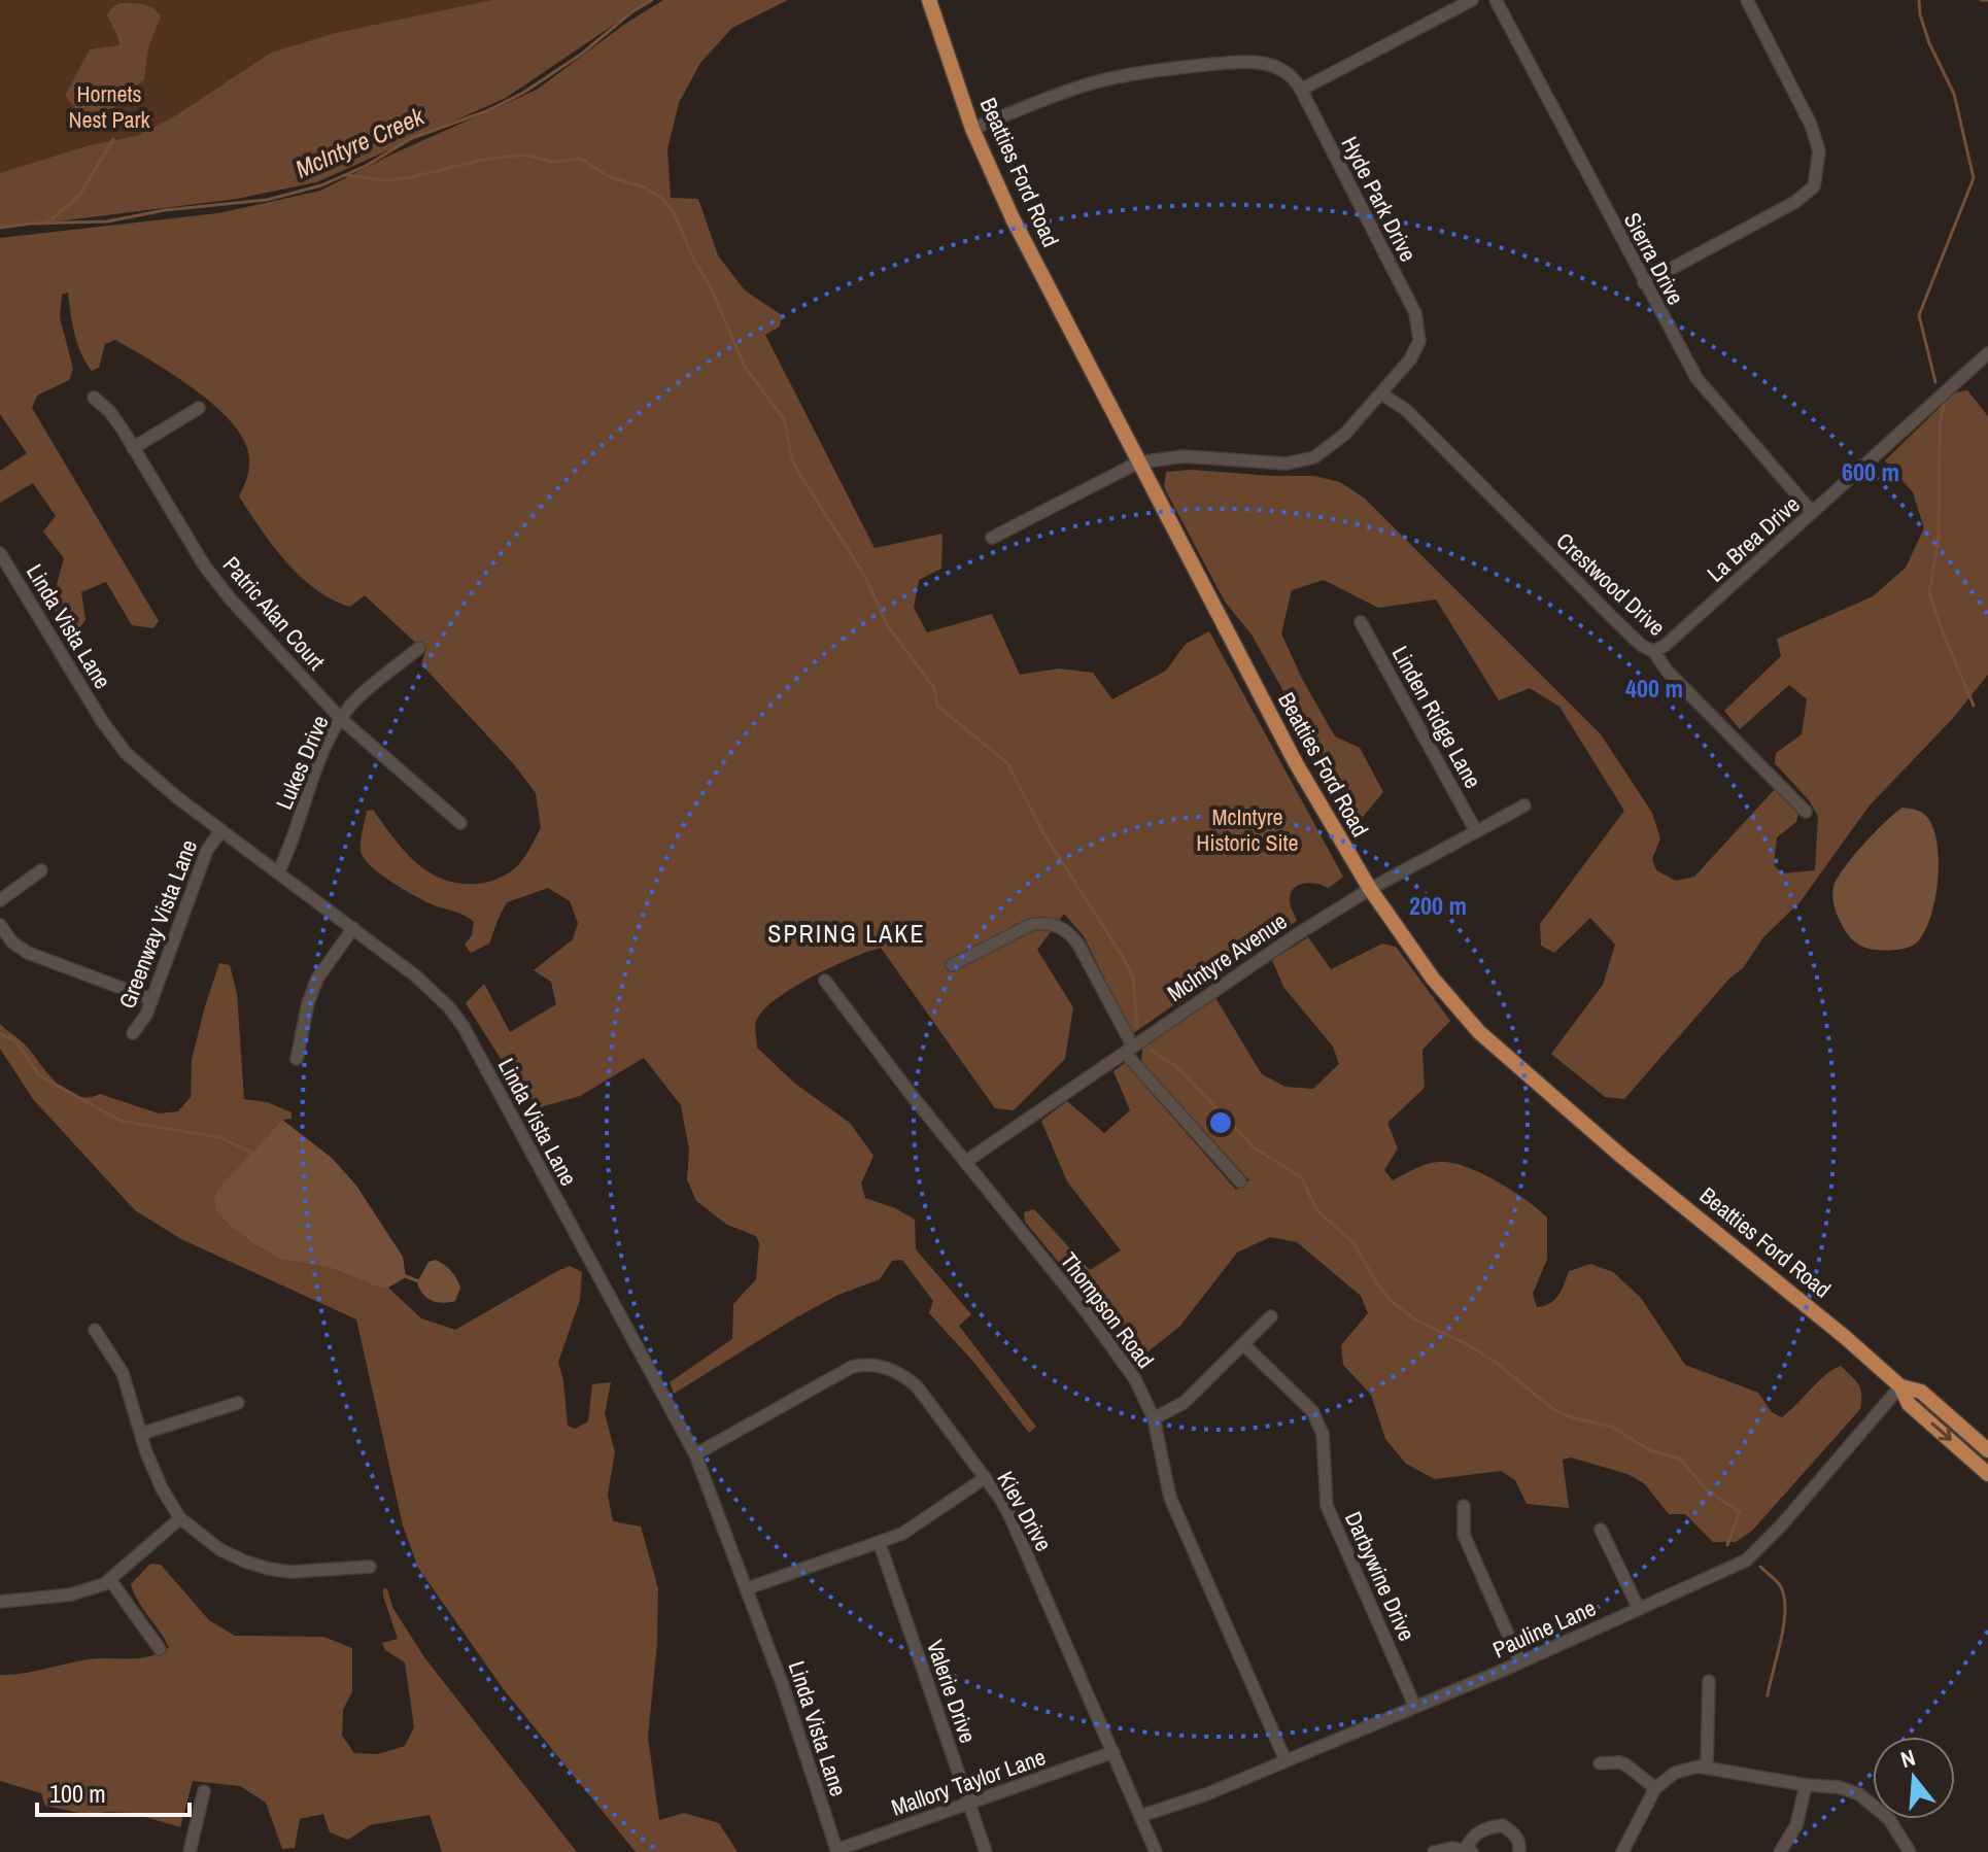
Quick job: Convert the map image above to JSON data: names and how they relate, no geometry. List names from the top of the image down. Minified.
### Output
{"streets":{"main road":["Beatties Ford Road"],"street":["Hyde Park Drive","Sierra Drive","La Brea Drive","Crestwood Drive","Patric Alan Court","Linda Vista Lane","Linden Ridge Lane","Lukes Drive","Greenway Vista Lane","McIntyre Avenue","Thompson Road","Kiev Drive","Darbywine Drive","Pauline Lane","Valerie Drive","Mallory Taylor Lane"]},"crossings":[["Beatties Ford Road","Hyde Park Drive"],["Beatties Ford Road","McIntyre Avenue"],["Beatties Ford Road","Pauline Lane"],["Hyde Park Drive","Crestwood Drive"],["Sierra Drive","La Brea Drive"],["La Brea Drive","Crestwood Drive"],["Patric Alan Court","Lukes Drive"],["Linda Vista Lane","Lukes Drive"],["Linda Vista Lane","Greenway Vista Lane"],["Linda Vista Lane","Kiev Drive"],["Linda Vista Lane","Mallory Taylor Lane"],["Linden Ridge Lane","McIntyre Avenue"],["McIntyre Avenue","Thompson Road"],["Thompson Road","Pauline Lane"],["Kiev Drive","Pauline Lane"],["Kiev Drive","Mallory Taylor Lane"],["Darbywine Drive","Pauline Lane"],["Valerie Drive","Mallory Taylor Lane"]],"districts":["SPRING LAKE"],"water":["McIntyre Creek"],"parks":["Hornets Nest Park","McIntyre Historic Site"],"scale_bar":"100 m","north":"top","rings":["600 m","400 m","200 m"]}
